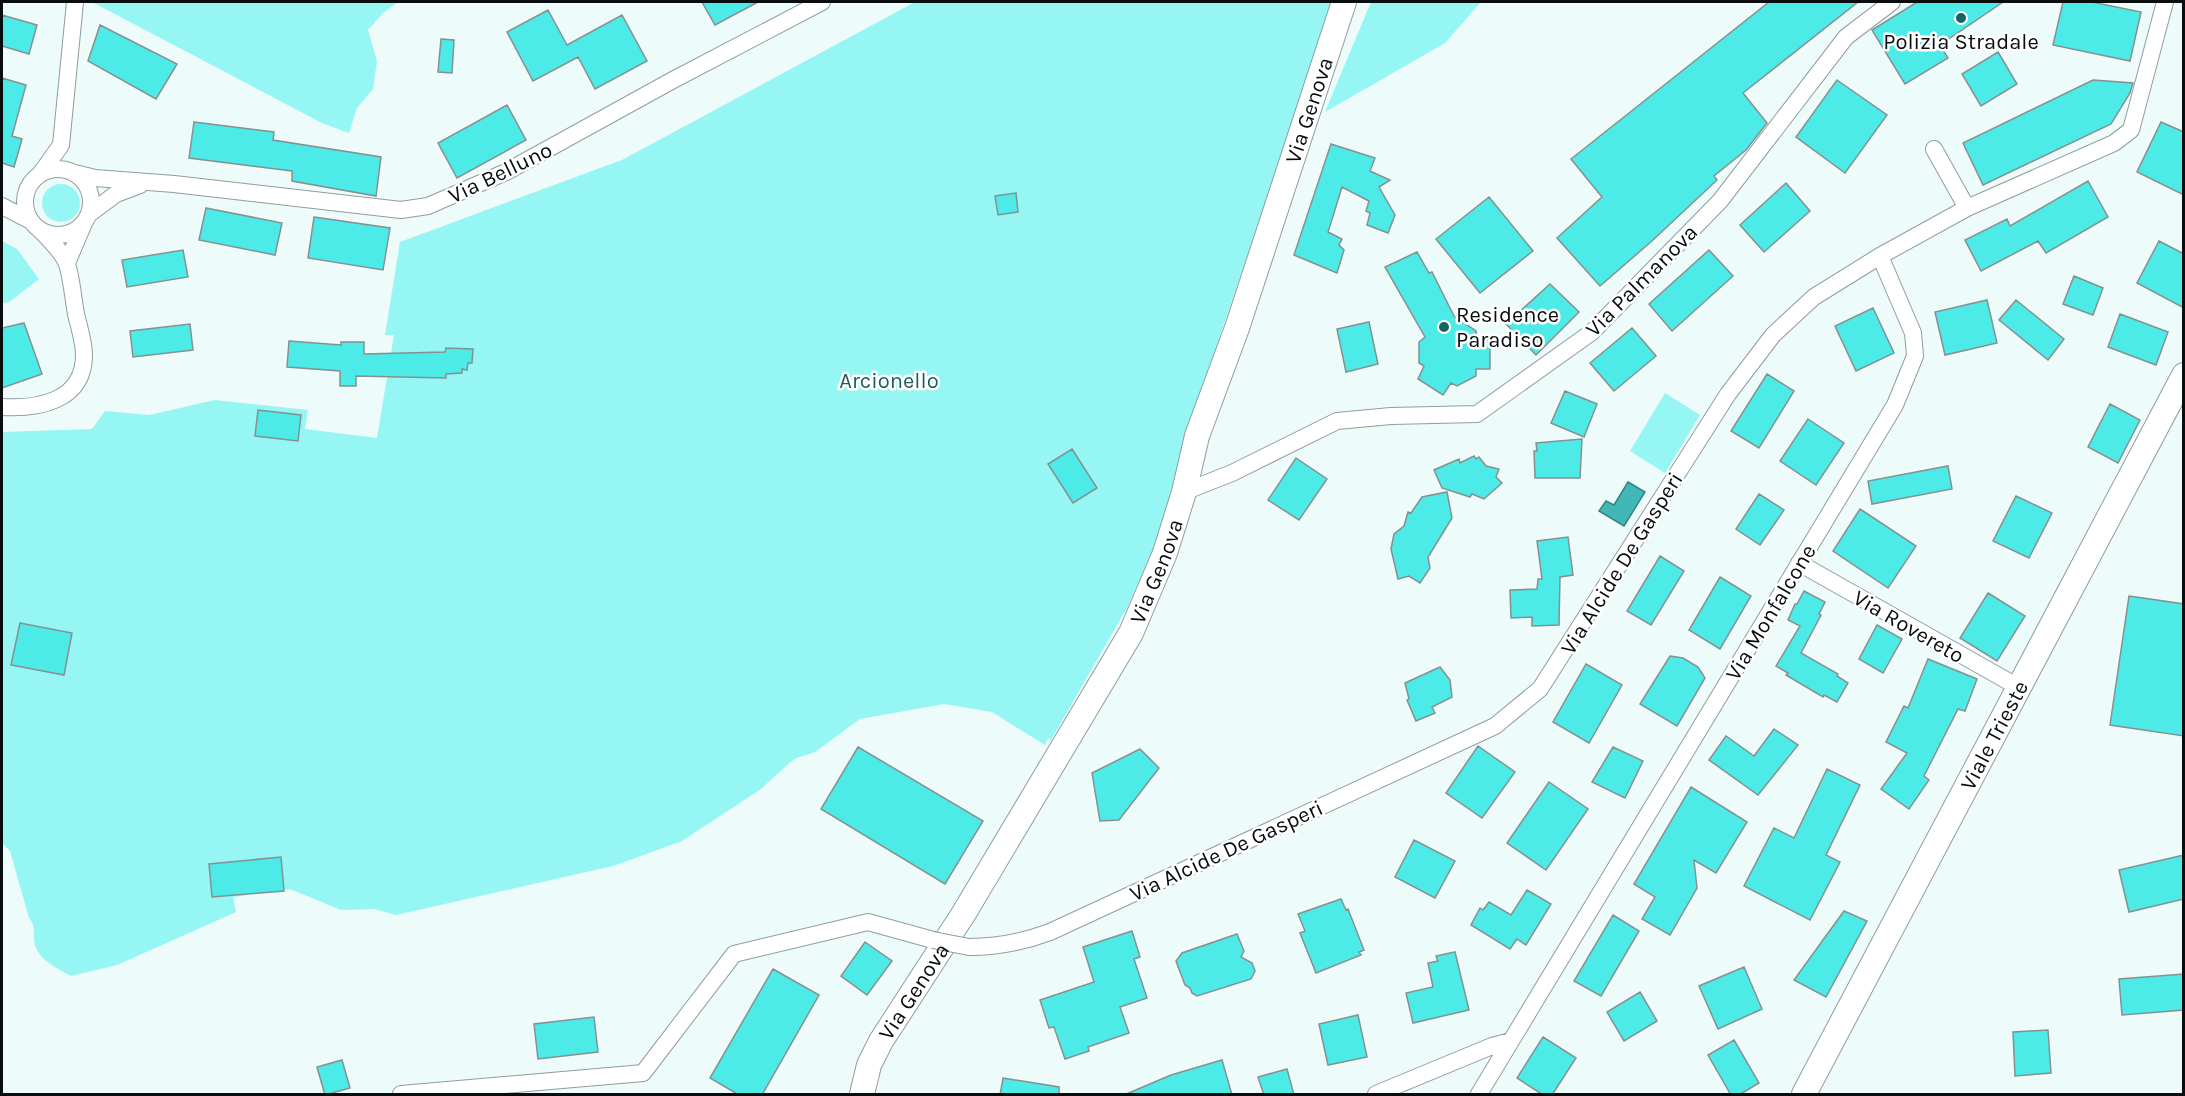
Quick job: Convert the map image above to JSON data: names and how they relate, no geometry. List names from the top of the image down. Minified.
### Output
{"streets":{"main road":["Via Genova","Viale Trieste"],"street":["Via Belluno","Via Palmanova","Via Alcide De Gasperi","Via Monfalcone","Via Rovereto"]},"crossings":[["Via Genova","Via Palmanova"],["Via Alcide De Gasperi","Via Monfalcone"],["Via Monfalcone","Via Rovereto"],["Via Rovereto","Viale Trieste"]],"parks":["Arcionello"],"places":["Polizia Stradale","Residence Paradiso"]}
